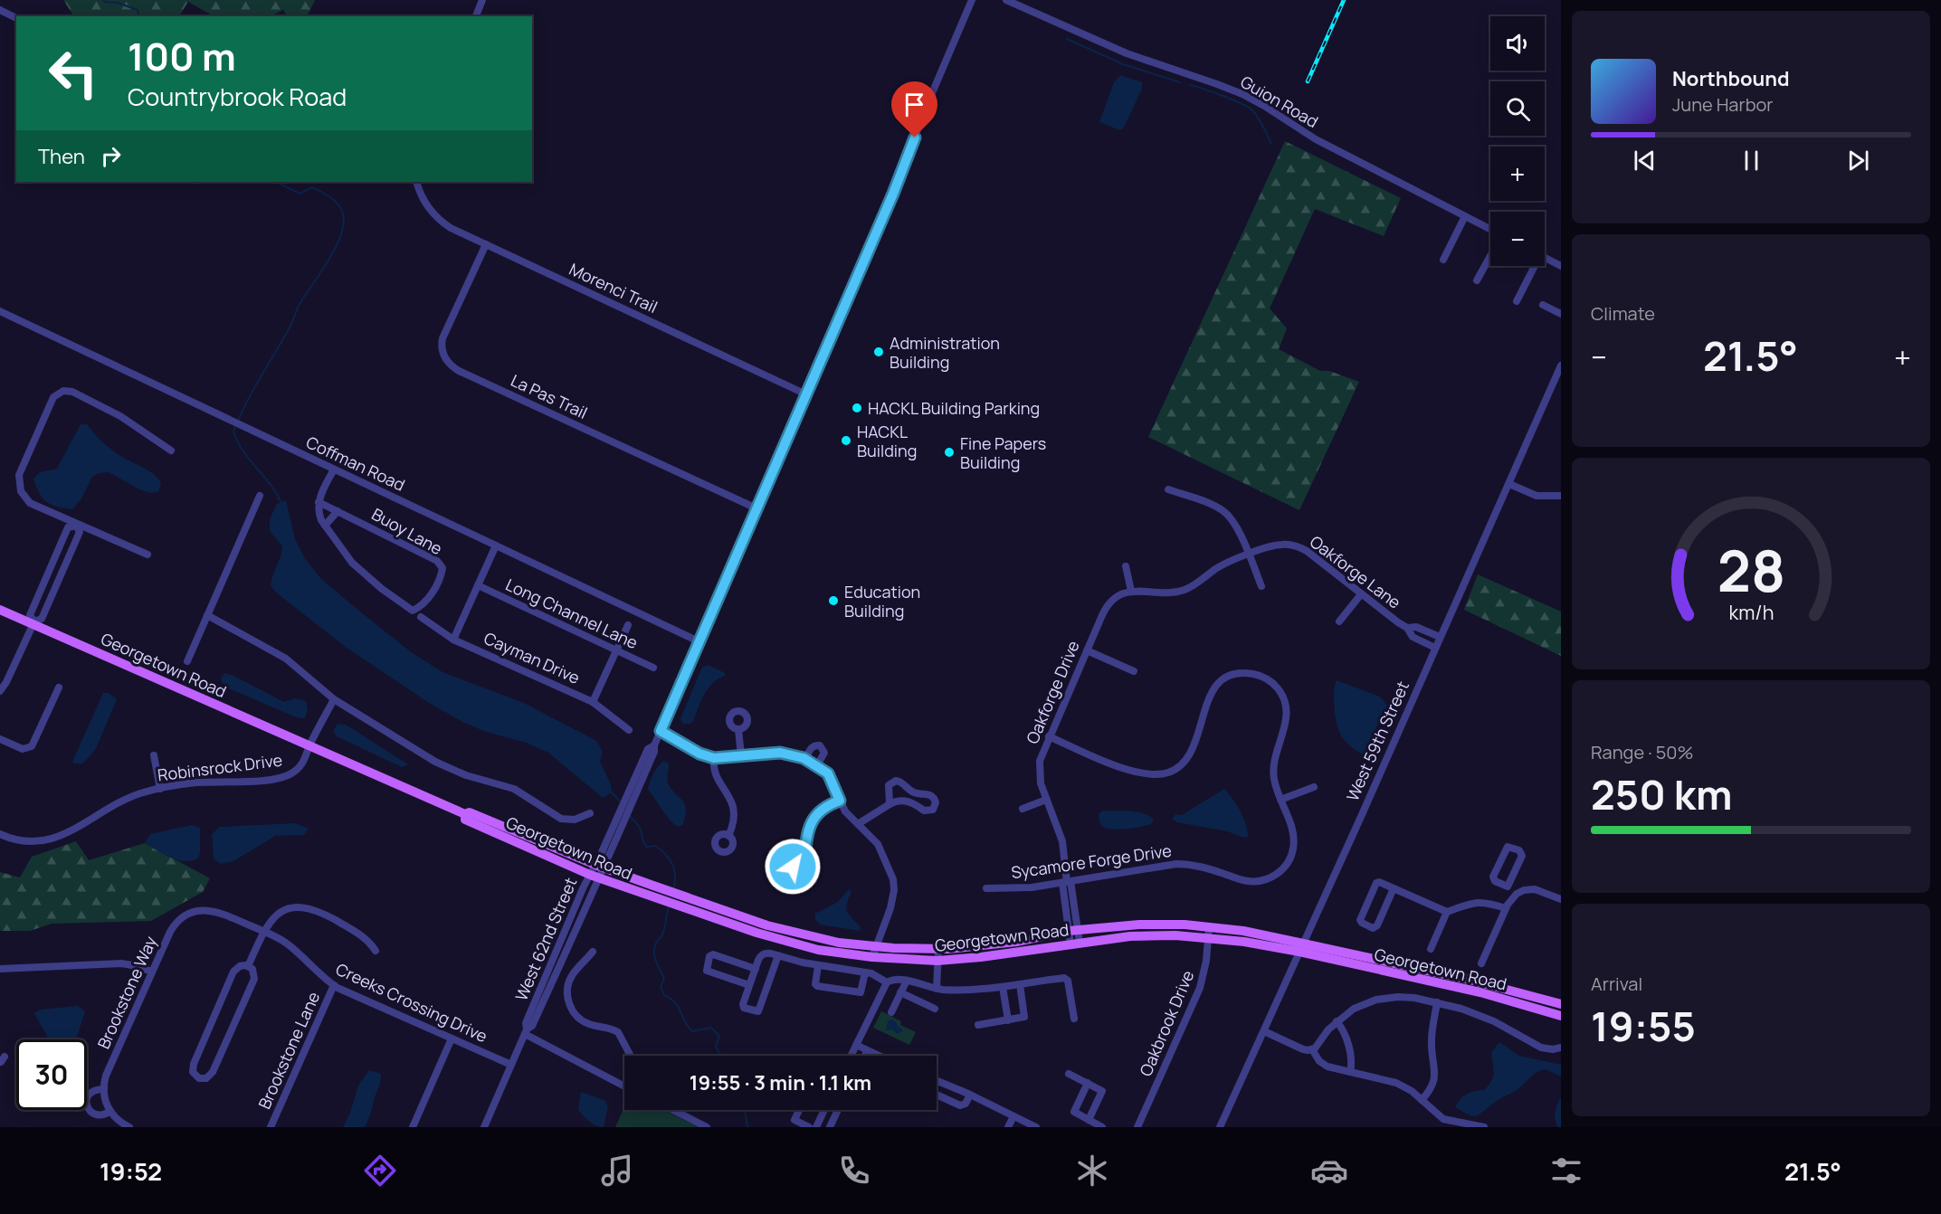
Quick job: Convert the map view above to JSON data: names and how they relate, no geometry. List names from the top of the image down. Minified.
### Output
{"streets":{"main road":["Georgetown Road"],"street":["Guion Road","Morenci Trail","La Pas Trail","Coffman Road","Buoy Lane","Oakforge Lane","Long Channel Lane","Cayman Drive","Oakforge Drive","West 59th Street","Robinsrock Drive","Sycamore Forge Drive","West 62nd Street","Brookstone Way","Creeks Crossing Drive","Oakbrook Drive","Brookstone Lane"]},"crossings":[["Morenci Trail","La Pas Trail"],["Morenci Trail","West 62nd Street"],["La Pas Trail","West 62nd Street"],["Coffman Road","West 62nd Street"],["Oakforge Lane","Oakforge Drive"],["Oakforge Lane","West 59th Street"],["Georgetown Road","Oakforge Drive"],["Georgetown Road","West 59th Street"],["Georgetown Road","Robinsrock Drive"],["Georgetown Road","West 62nd Street"],["Georgetown Road","Oakbrook Drive"],["Oakforge Drive","Sycamore Forge Drive"],["West 62nd Street","Creeks Crossing Drive"],["Brookstone Way","Creeks Crossing Drive"],["Creeks Crossing Drive","Brookstone Lane"]],"places":["Administration Building","HACKL Building Parking","HACKL Building","Fine Papers Building","Education Building"],"page":{"map_buttons":["+","−"],"turn":["100 m","Countrybrook Road"],"song":["Northbound","June Harbor"],"then":"Then","tile":["Climate",["Range · 50%","250 km"],["Arrival","19:55"]],"heat":["−","21.5°","+"],"limit":"30","trip":"19:55 · 3 min · 1.1 km","tabs":["19:52","21.5°"],"gauge":["28","km/h"]}}
